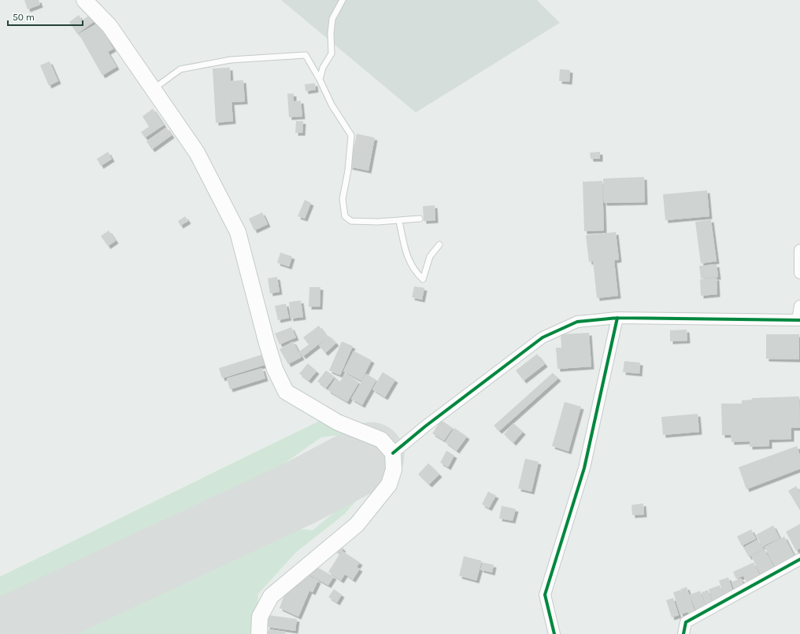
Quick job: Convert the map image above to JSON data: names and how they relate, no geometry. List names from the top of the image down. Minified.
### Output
{"scale_bar":"50 m"}
